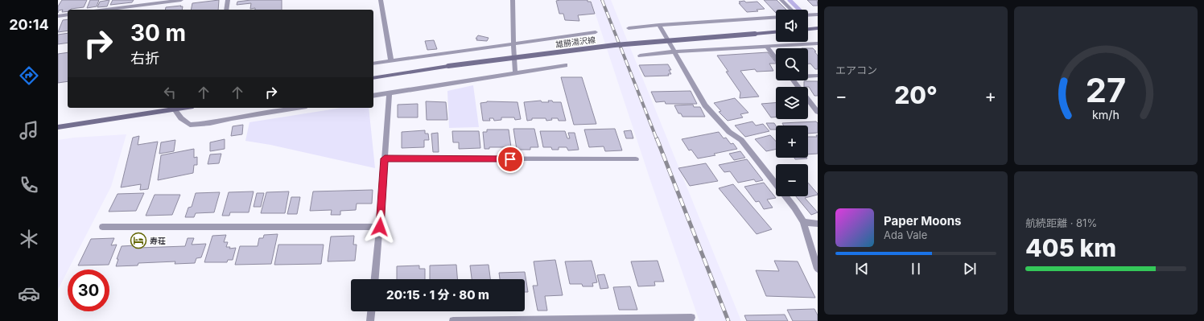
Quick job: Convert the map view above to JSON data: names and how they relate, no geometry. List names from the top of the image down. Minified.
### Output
{"streets":{"main road":["雄勝湯沢線"]},"places":{"hotel":["寿荘"]},"page":{"tabs":"20:14","tile":["エアコン",["航続距離 · 81%","405 km"]],"map_buttons":["+","−"],"turn":["30 m","右折"],"heat":["−","20°","+"],"song":["Paper Moons","Ada Vale"],"limit":"30","trip":"20:15 · 1 分 · 80 m","gauge":["27","km/h"]}}
